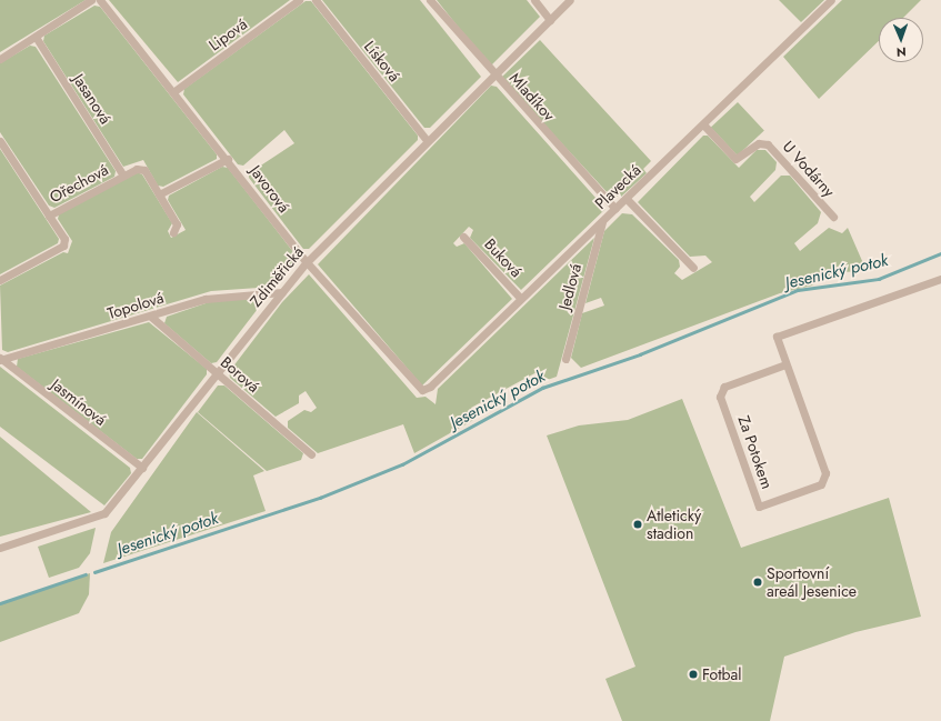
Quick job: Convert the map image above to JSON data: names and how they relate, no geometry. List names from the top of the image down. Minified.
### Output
{"streets":{"street":["Lipová","Lísková","Mladíkov","Jasanová","U Vodárny","Ořechová","Plavecká","Javorová","Buková","Zdiměřická","Jedlová","Topolová","Borová","Jasmínová","Za Potokem"]},"crossings":[["Lipová","Javorová"],["Lísková","Zdiměřická"],["Mladíkov","Plavecká"],["Mladíkov","Zdiměřická"],["Jasanová","Ořechová"],["U Vodárny","Plavecká"],["Plavecká","Javorová"],["Plavecká","Buková"],["Plavecká","Jedlová"],["Javorová","Zdiměřická"],["Zdiměřická","Topolová"],["Zdiměřická","Borová"],["Zdiměřická","Jasmínová"],["Topolová","Borová"],["Topolová","Jasmínová"]],"water":["Jesenický potok"],"places":["Atletický stadion","Sportovní areál Jesenice","Fotbal"],"north":"bottom"}
